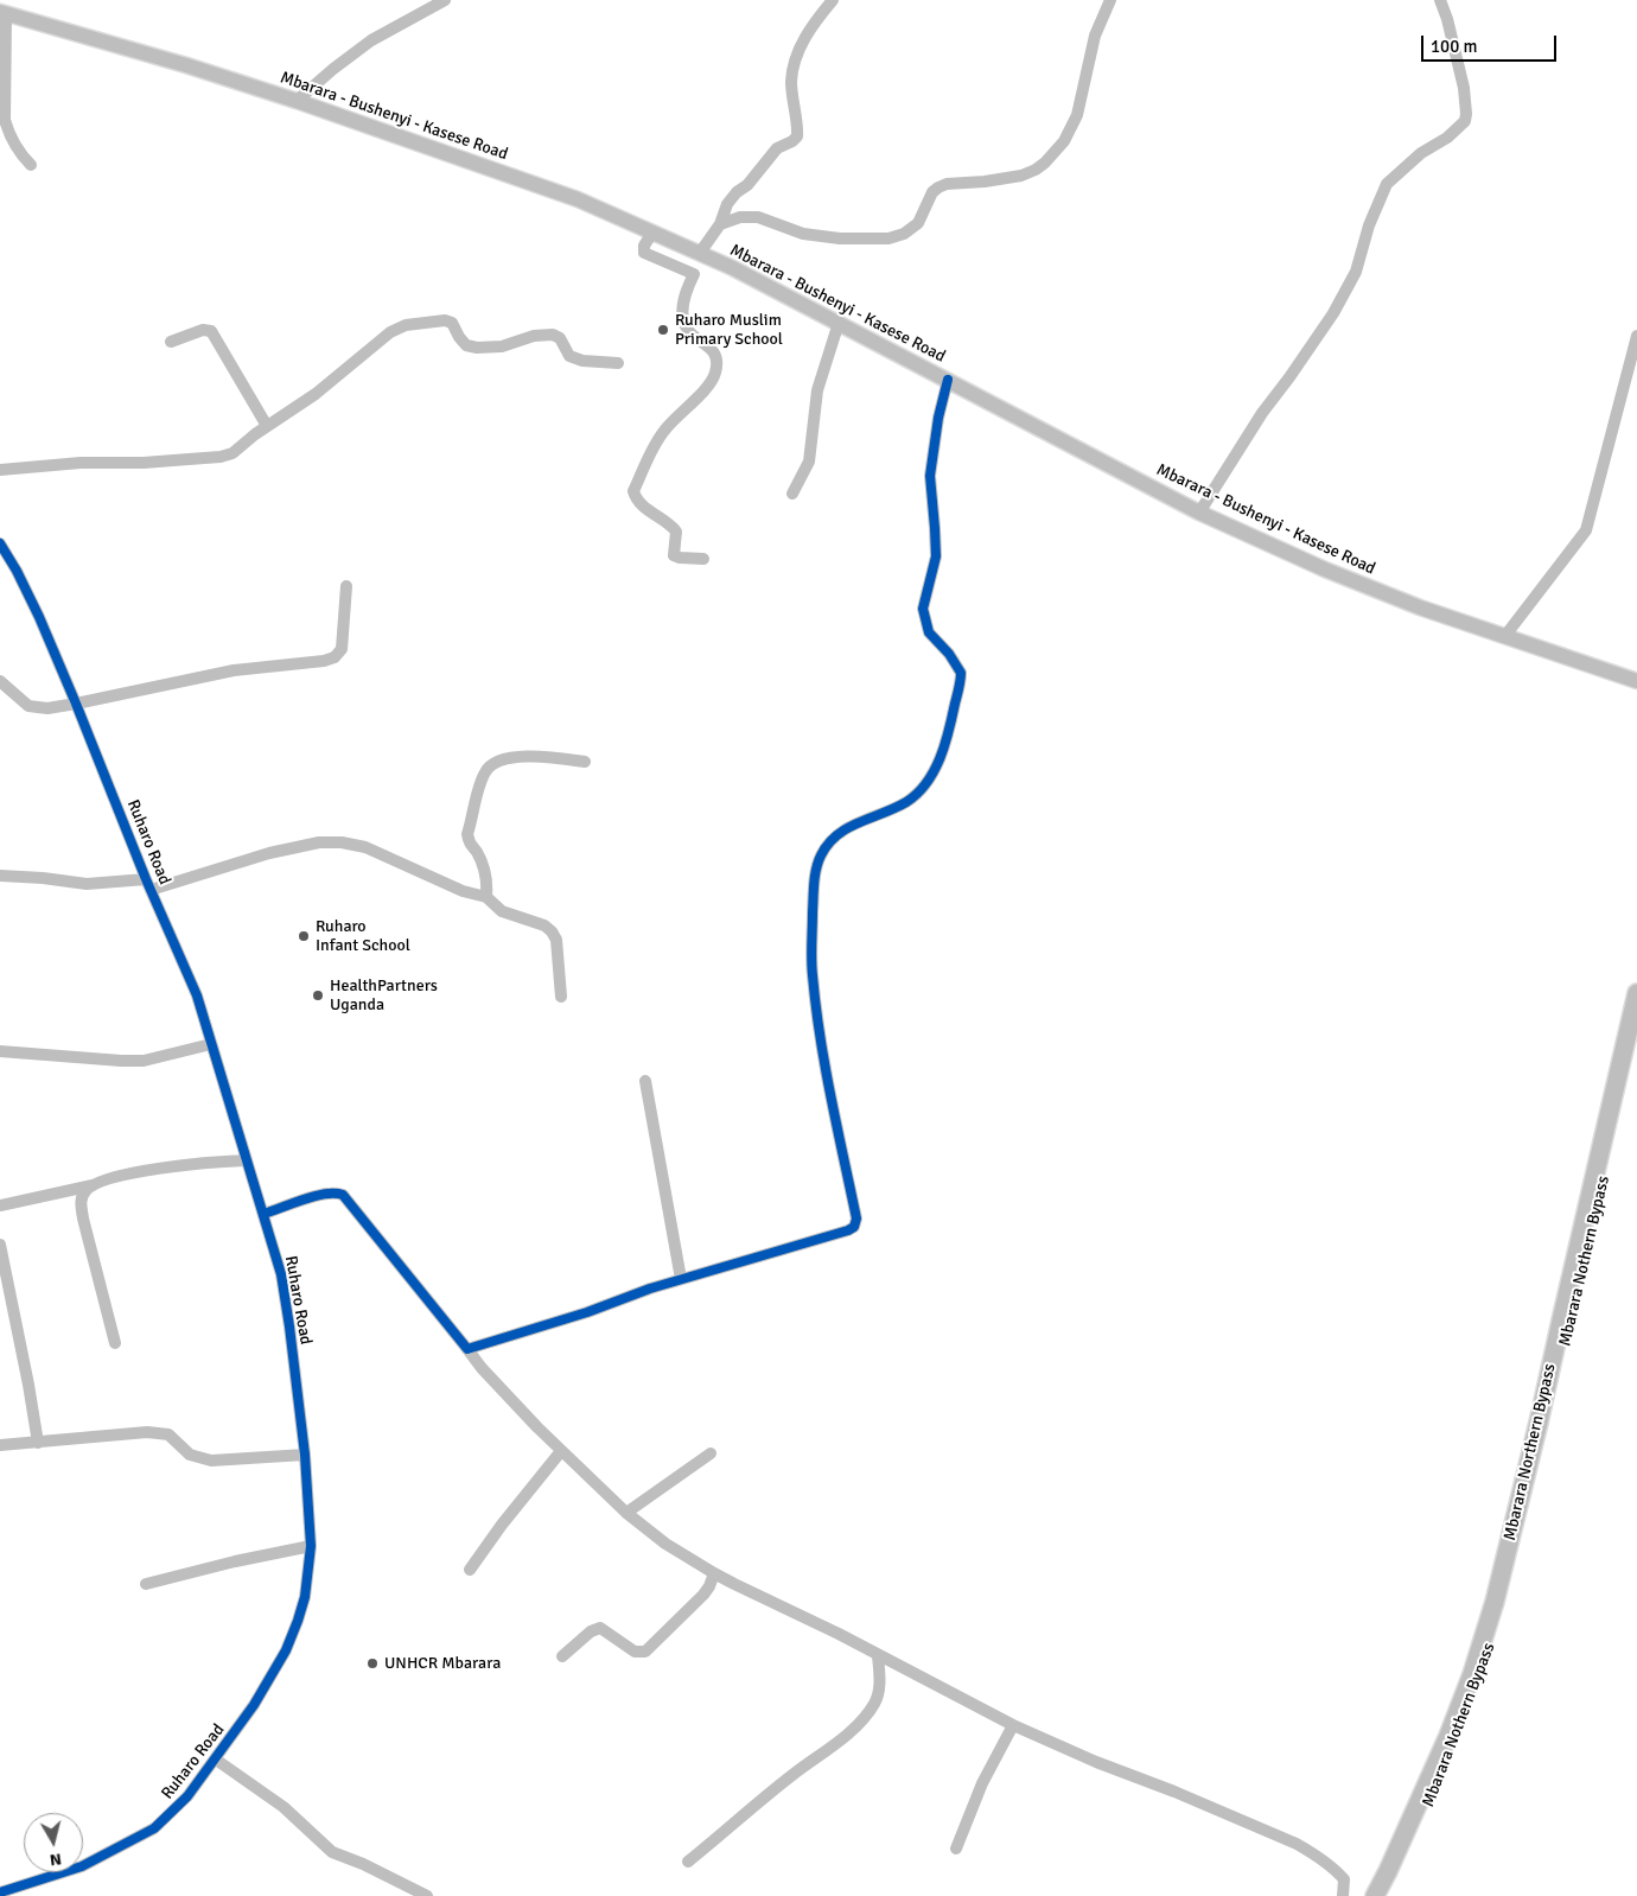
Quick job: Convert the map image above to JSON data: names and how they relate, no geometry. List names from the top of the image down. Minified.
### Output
{"streets":{"highway":["Mbarara Nothern Bypass","Mbarara Northern Bypass"],"main road":["Mbarara - Bushenyi - Kasese Road"],"street":["Ruharo Road"]},"places":["Ruharo Muslim Primary School","Ruharo Infant School","HealthPartners Uganda","UNHCR Mbarara"],"scale_bar":"100 m","north":"bottom"}
